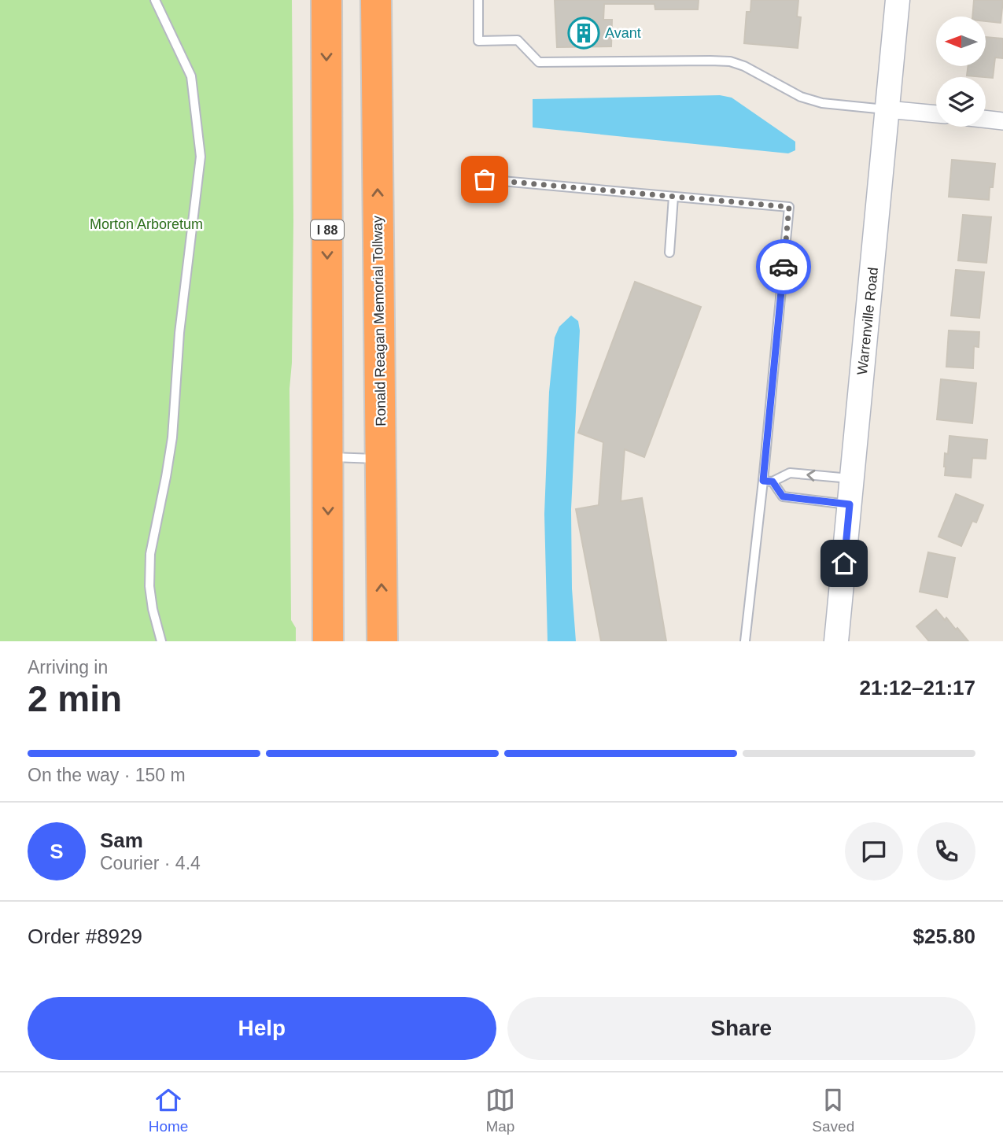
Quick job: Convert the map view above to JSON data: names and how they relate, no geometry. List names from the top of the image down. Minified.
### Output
{"streets":{"highway":["I 88","Ronald Reagan Memorial Tollway"],"main road":["Warrenville Road"]},"parks":["Morton Arboretum"],"places":{"building":["Avant"]},"north":"left","page":{"heading":["2 min","Arriving in","21:12–21:17"],"panel":["Sam","Courier · 4.4","Order #8929","$25.80"],"bar":"On the way · 150 m","round":"S","buttons":["Help","Share"],"tabs":["Home","Map","Saved"]}}
